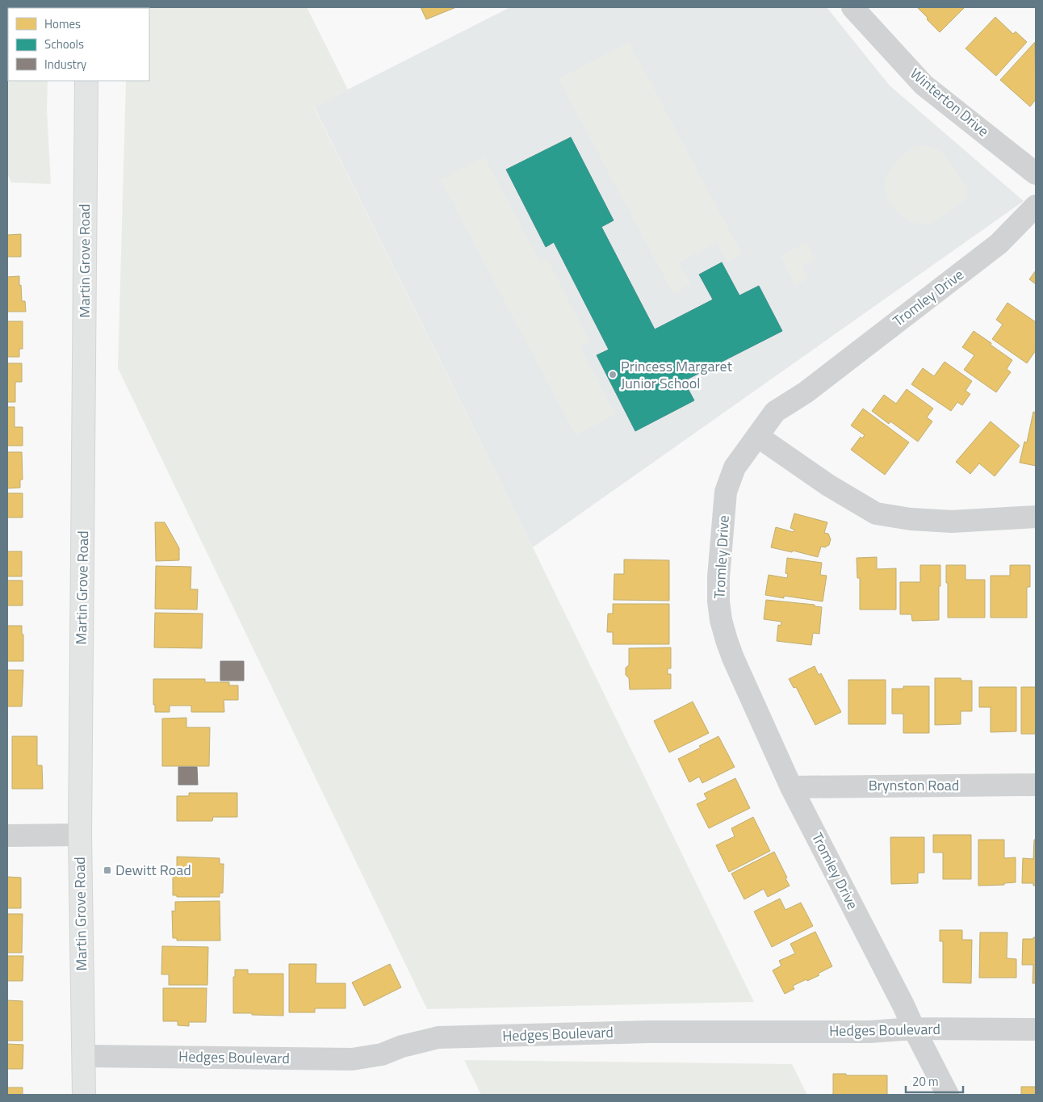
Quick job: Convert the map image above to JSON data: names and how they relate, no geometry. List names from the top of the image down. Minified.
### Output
{"streets":{"main road":["Martin Grove Road"],"street":["Winterton Drive","Tromley Drive","Brynston Road","Hedges Boulevard"]},"crossings":[["Martin Grove Road","Hedges Boulevard"],["Tromley Drive","Brynston Road"],["Tromley Drive","Hedges Boulevard"]],"places":{"other":["Princess Margaret Junior School"],"transit":["Dewitt Road"]},"legend":["Homes","Schools","Industry"],"scale_bar":"20 m"}
